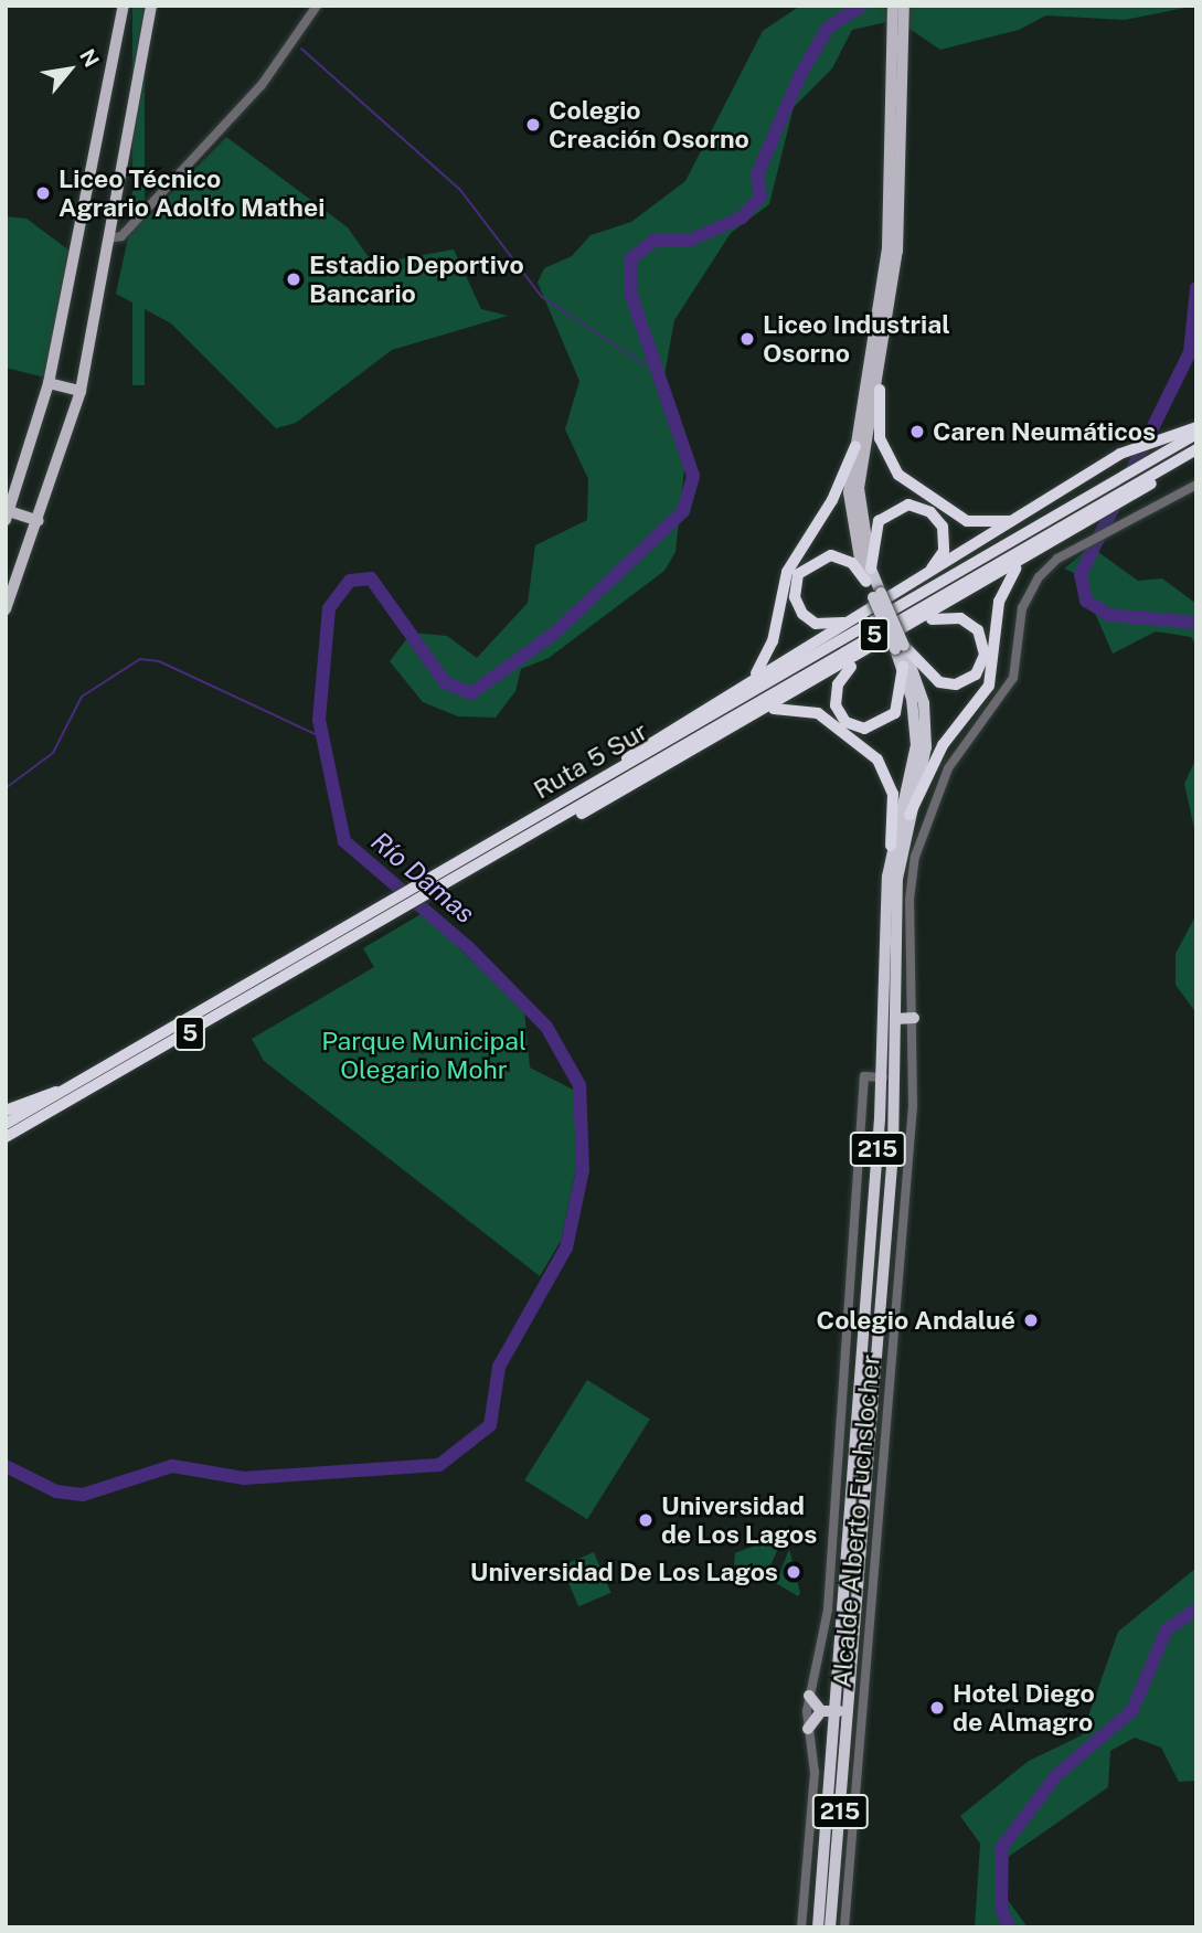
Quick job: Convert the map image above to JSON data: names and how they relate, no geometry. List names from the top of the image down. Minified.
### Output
{"streets":{"highway":["5","Ruta 5 Sur","215","Alcalde Alberto Fuchslocher"]},"water":["Río Damas"],"parks":["Parque Municipal Olegario Mohr"],"places":["Colegio Creación Osorno","Liceo Técnico Agrario Adolfo Mathei","Estadio Deportivo Bancario","Liceo Industrial Osorno","Caren Neumáticos","Colegio Andalué","Universidad de Los Lagos","Universidad De Los Lagos","Hotel Diego de Almagro"],"north":"top right"}
